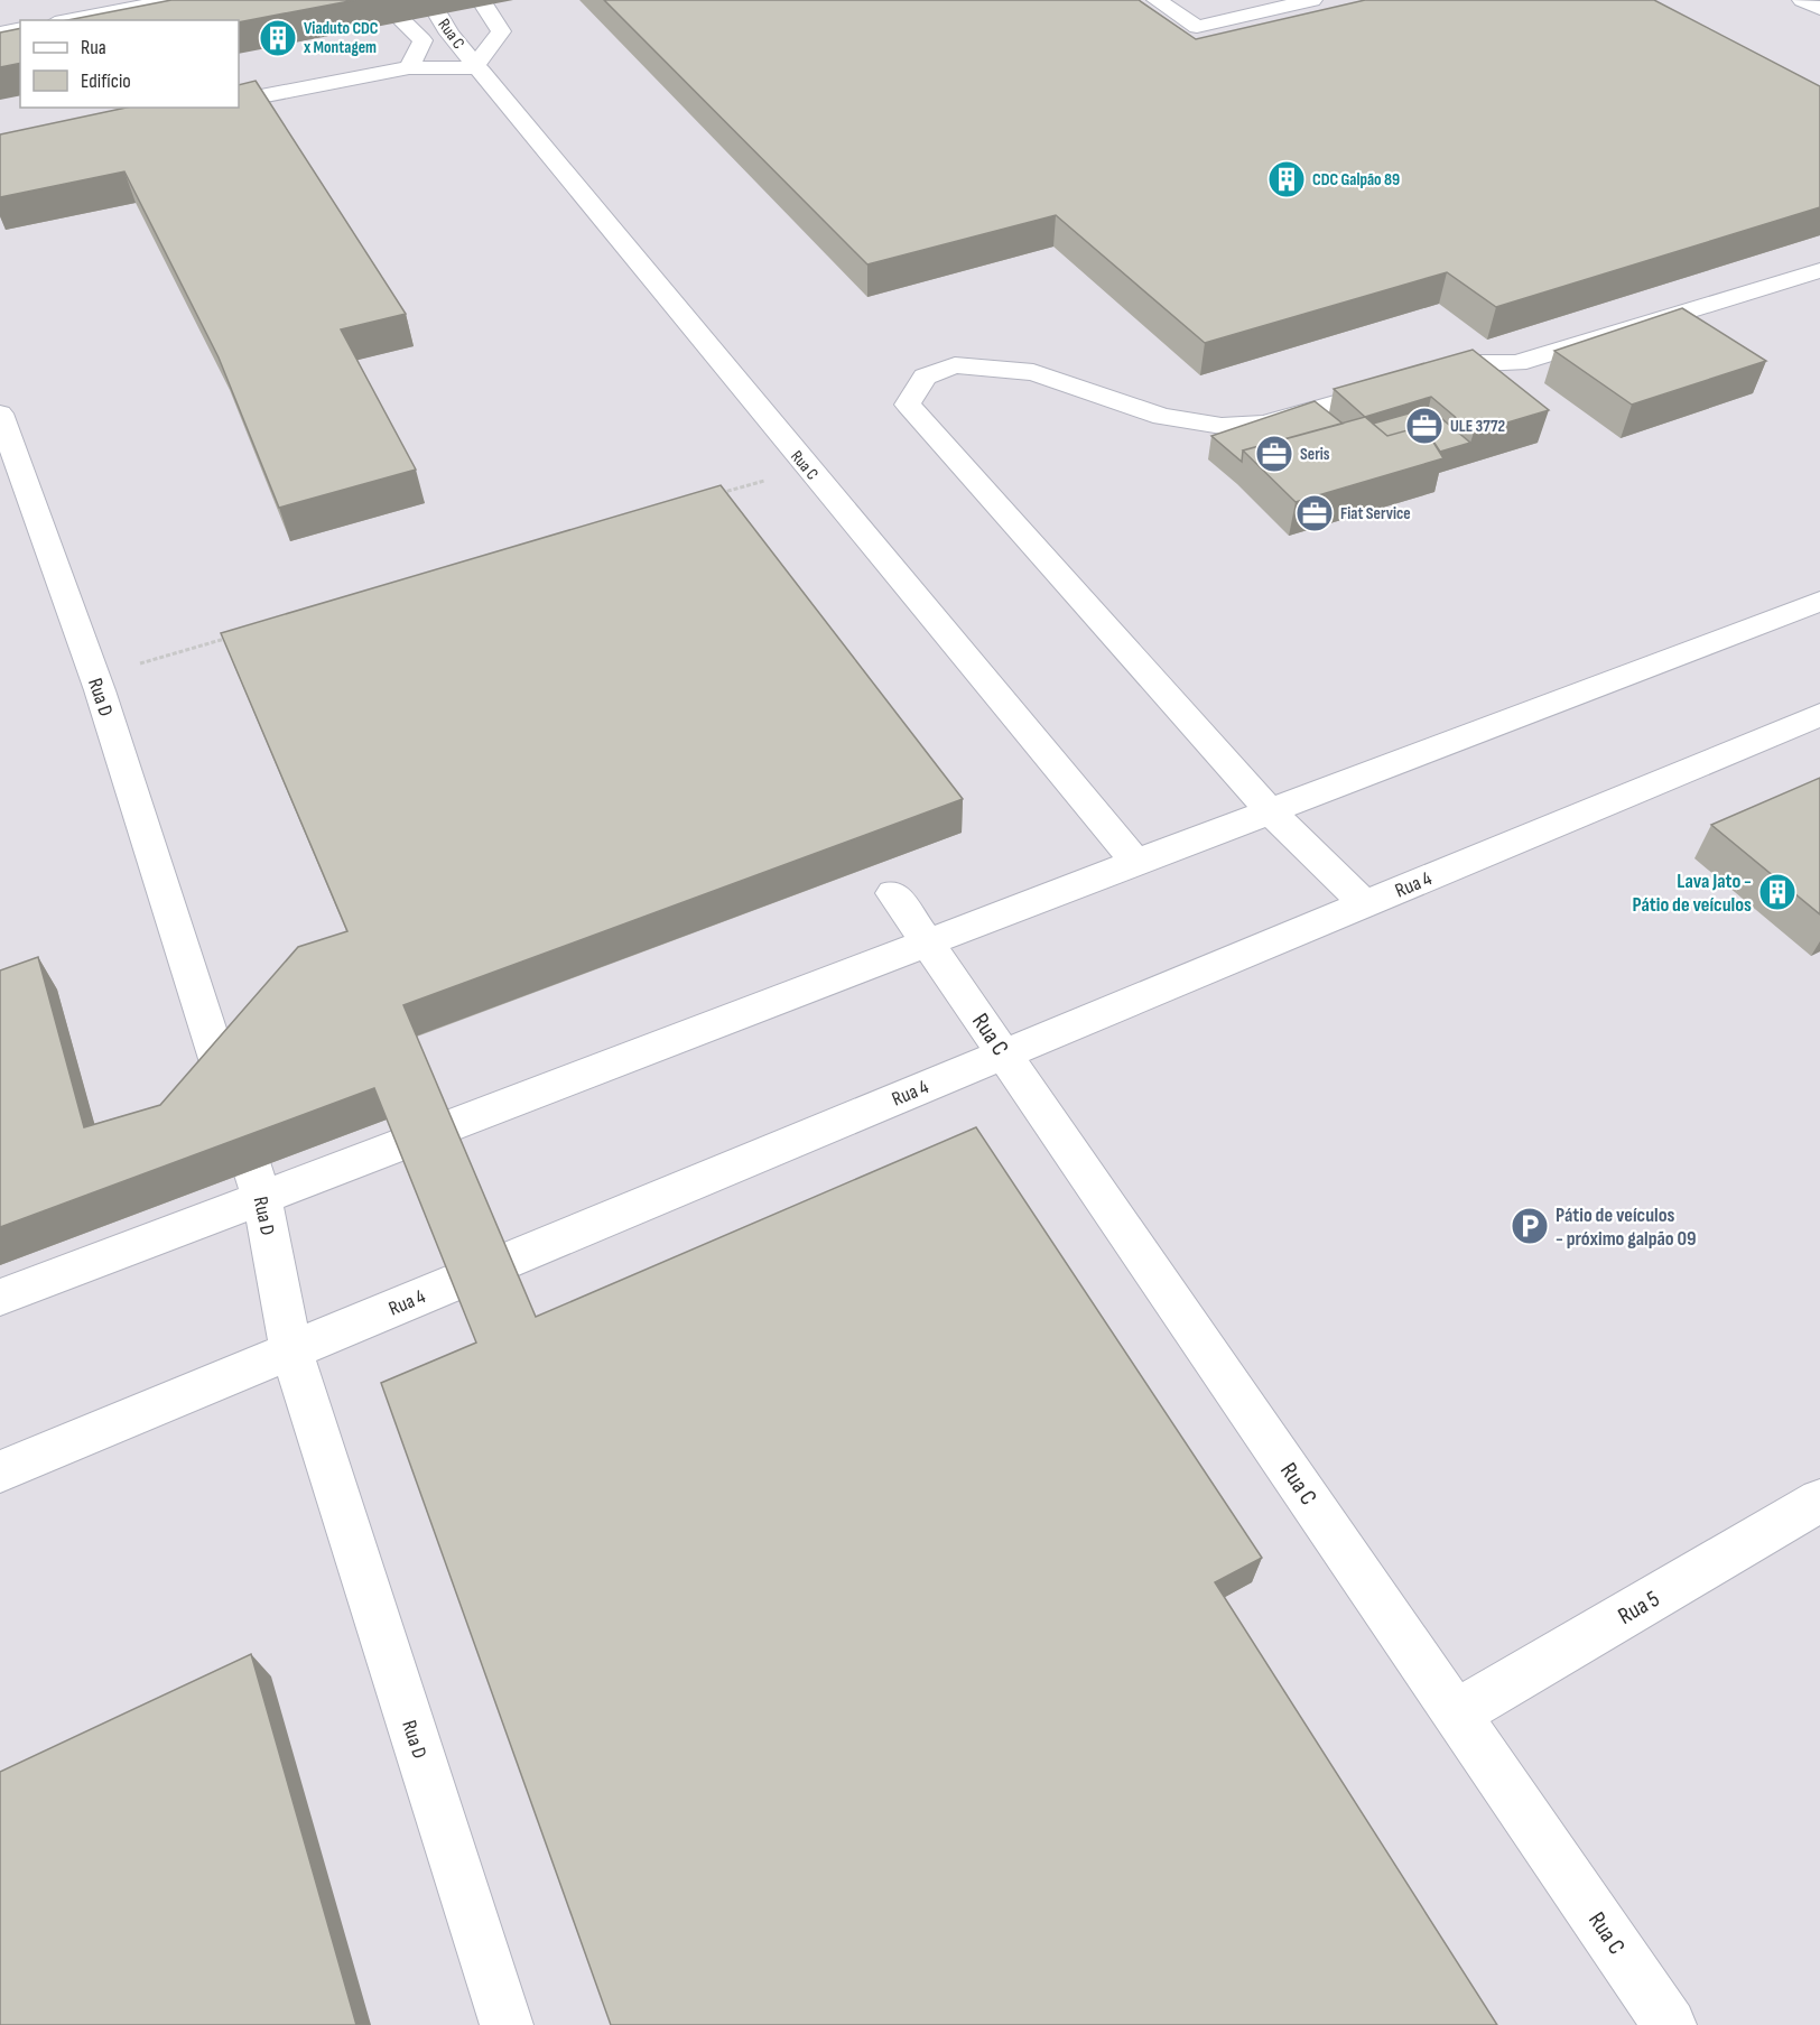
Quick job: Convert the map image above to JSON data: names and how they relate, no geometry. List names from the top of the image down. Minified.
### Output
{"streets":{"lane":["Rua C","Rua D","Rua 4","Rua 5"]},"crossings":[["Rua C","Rua 4"],["Rua C","Rua 5"],["Rua D","Rua 4"]],"places":{"building":["Viaduto CDC x Montagem","CDC Galpão 89","Lava Jato - Pátio de veículos"],"office":["ULE 3772","Seris","Fiat Service"],"parking":["Pátio de veículos - próximo galpão 09"]},"legend":["Rua","Edifício"]}
